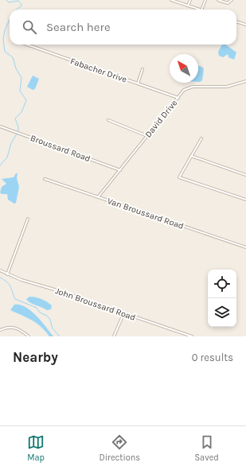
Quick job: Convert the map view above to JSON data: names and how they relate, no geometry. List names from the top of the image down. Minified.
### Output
{"streets":{"street":["Fabacher Drive","David Drive","Broussard Road","Van Broussard Road","John Broussard Road"]},"crossings":[["Fabacher Drive","David Drive"],["David Drive","Broussard Road"],["David Drive","Van Broussard Road"]],"north":"top left","page":{"search":"Search here","heading":["Nearby","0 results"],"nav":["Map","Directions","Saved"]}}
